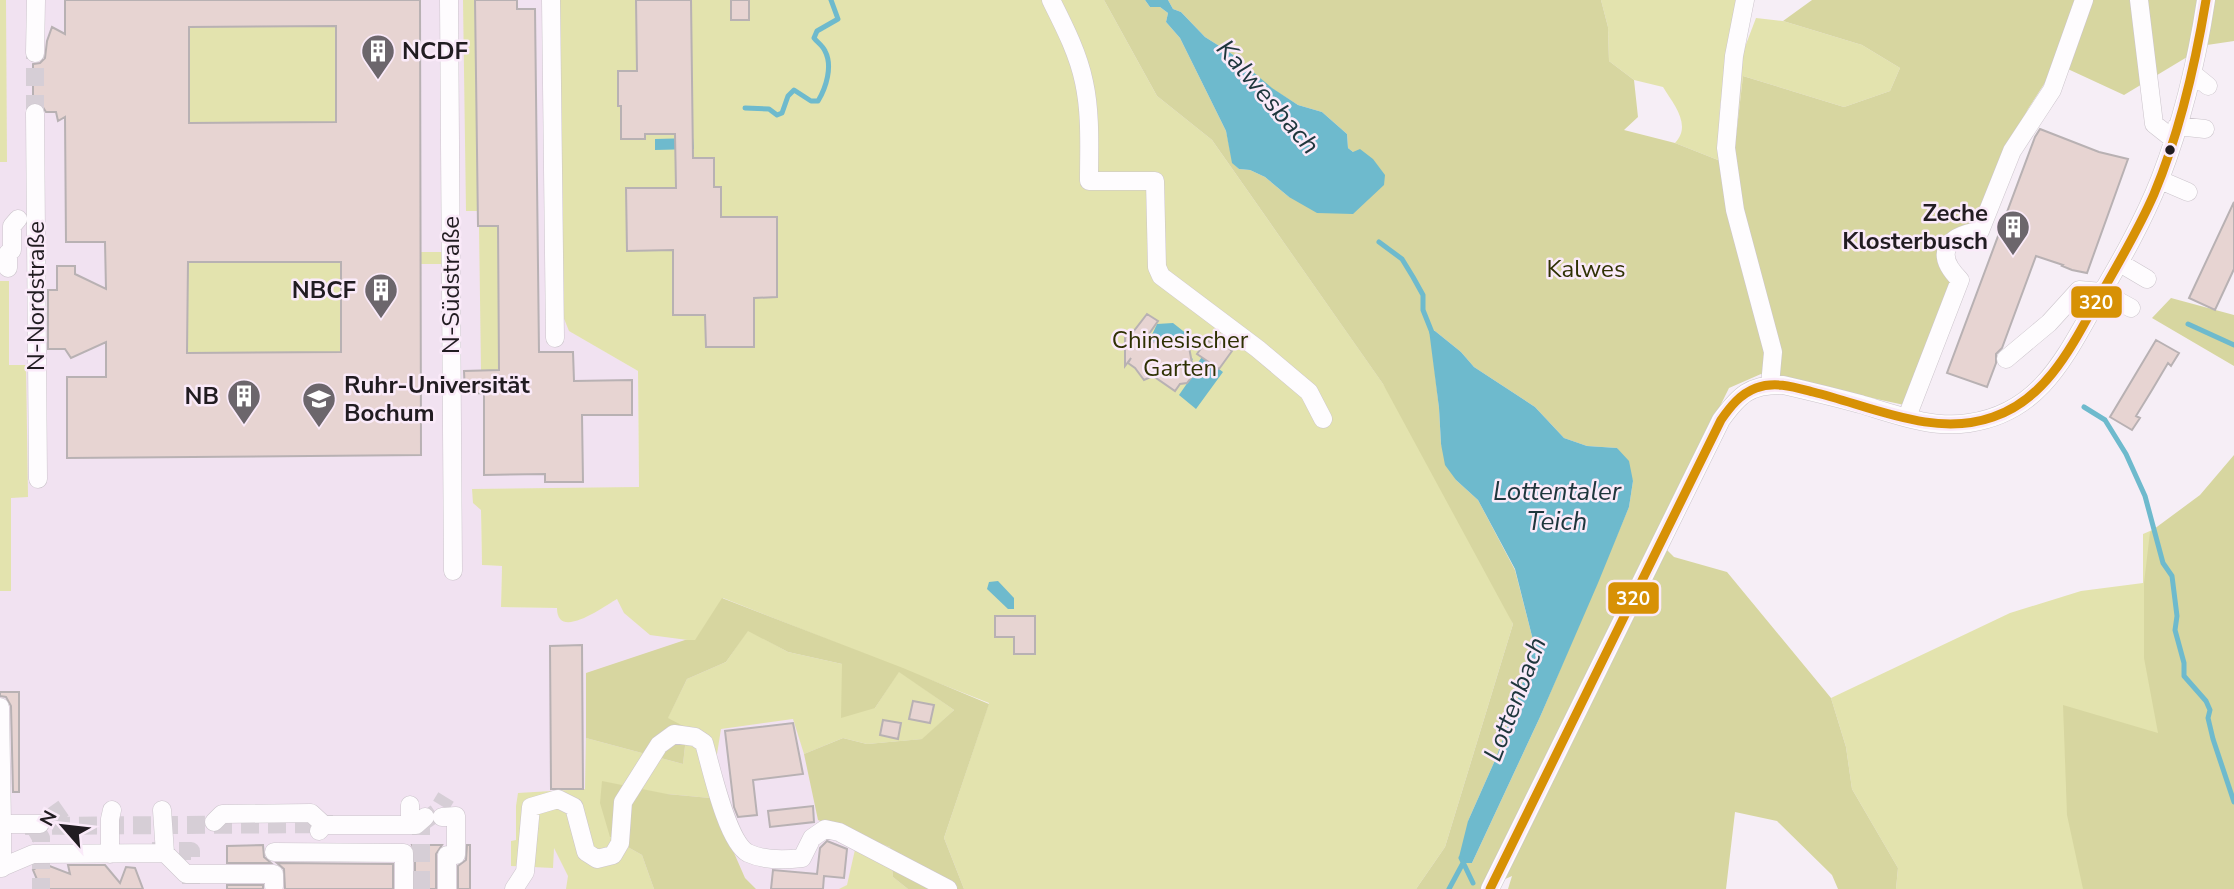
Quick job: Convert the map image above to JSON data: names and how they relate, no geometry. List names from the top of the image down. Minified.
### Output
{"streets":{"street":["N-Südstraße","N-Nordstraße"]},"water":["Kalwesbach","Lottentaler Teich","Lottenbach"],"parks":["Kalwes","Chinesischer Garten"],"places":{"building":["NCDF","Zeche Klosterbusch","NBCF","NB"],"school or university":["Ruhr-Universität Bochum"]},"lines":["transit line 320"],"north":"top left"}
